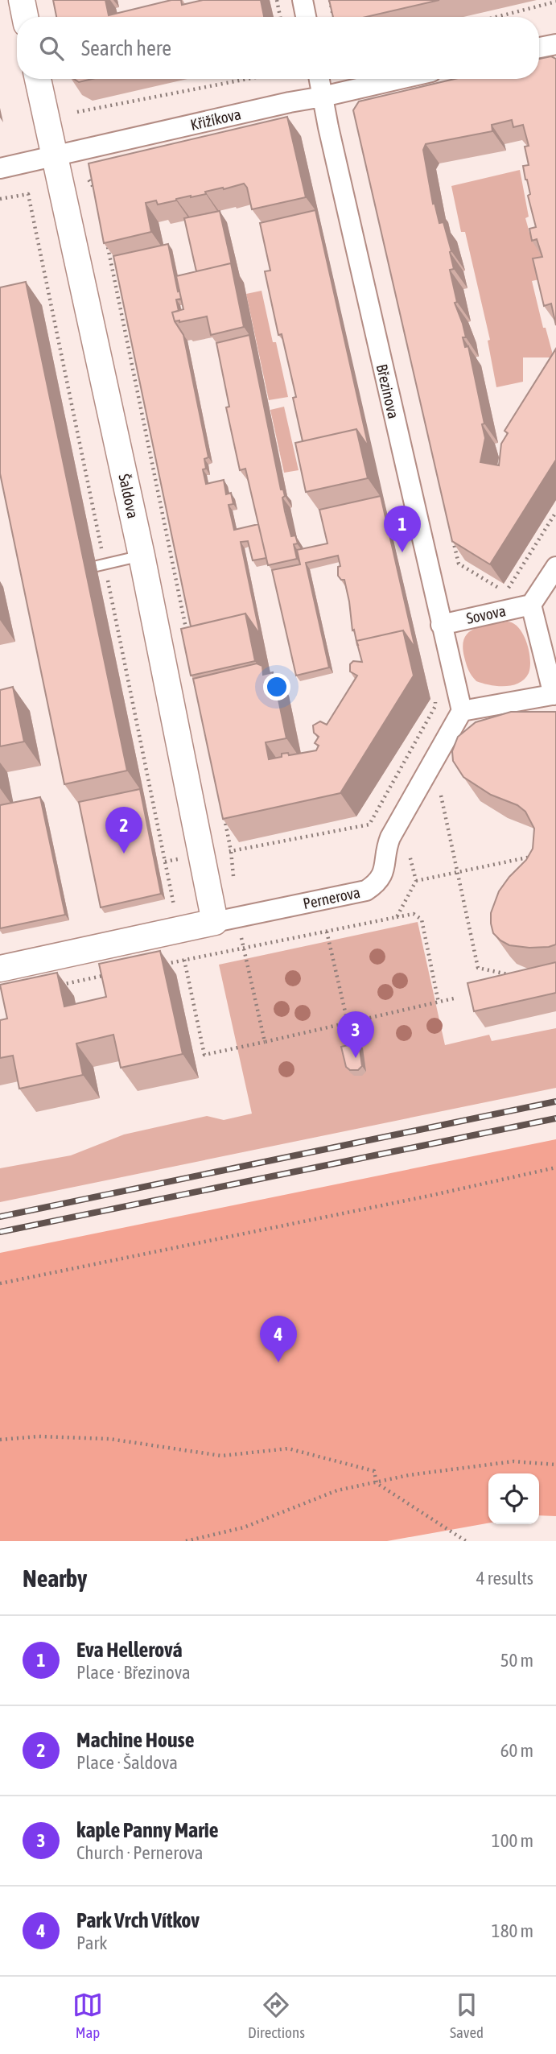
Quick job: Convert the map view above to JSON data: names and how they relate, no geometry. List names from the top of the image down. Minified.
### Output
{"streets":{"street":["Křižíkova","Březinova","Šaldova","Sovova","Pernerova"]},"crossings":[["Křižíkova","Březinova"],["Křižíkova","Šaldova"],["Březinova","Sovova"],["Březinova","Pernerova"],["Šaldova","Pernerova"]],"page":{"search":"Search here","pins":["1","2","3","4"],"heading":["Nearby","4 results"],"list":[{"mark":"1","name":"Eva Hellerová","note":"Place · Březinova","value":"50 m"},{"mark":"2","name":"Machine House","note":"Place · Šaldova","value":"60 m"},{"mark":"3","name":"kaple Panny Marie","note":"Church · Pernerova","value":"100 m"},{"mark":"4","name":"Park Vrch Vítkov","note":"Park","value":"180 m"}],"nav":["Map","Directions","Saved"]}}
